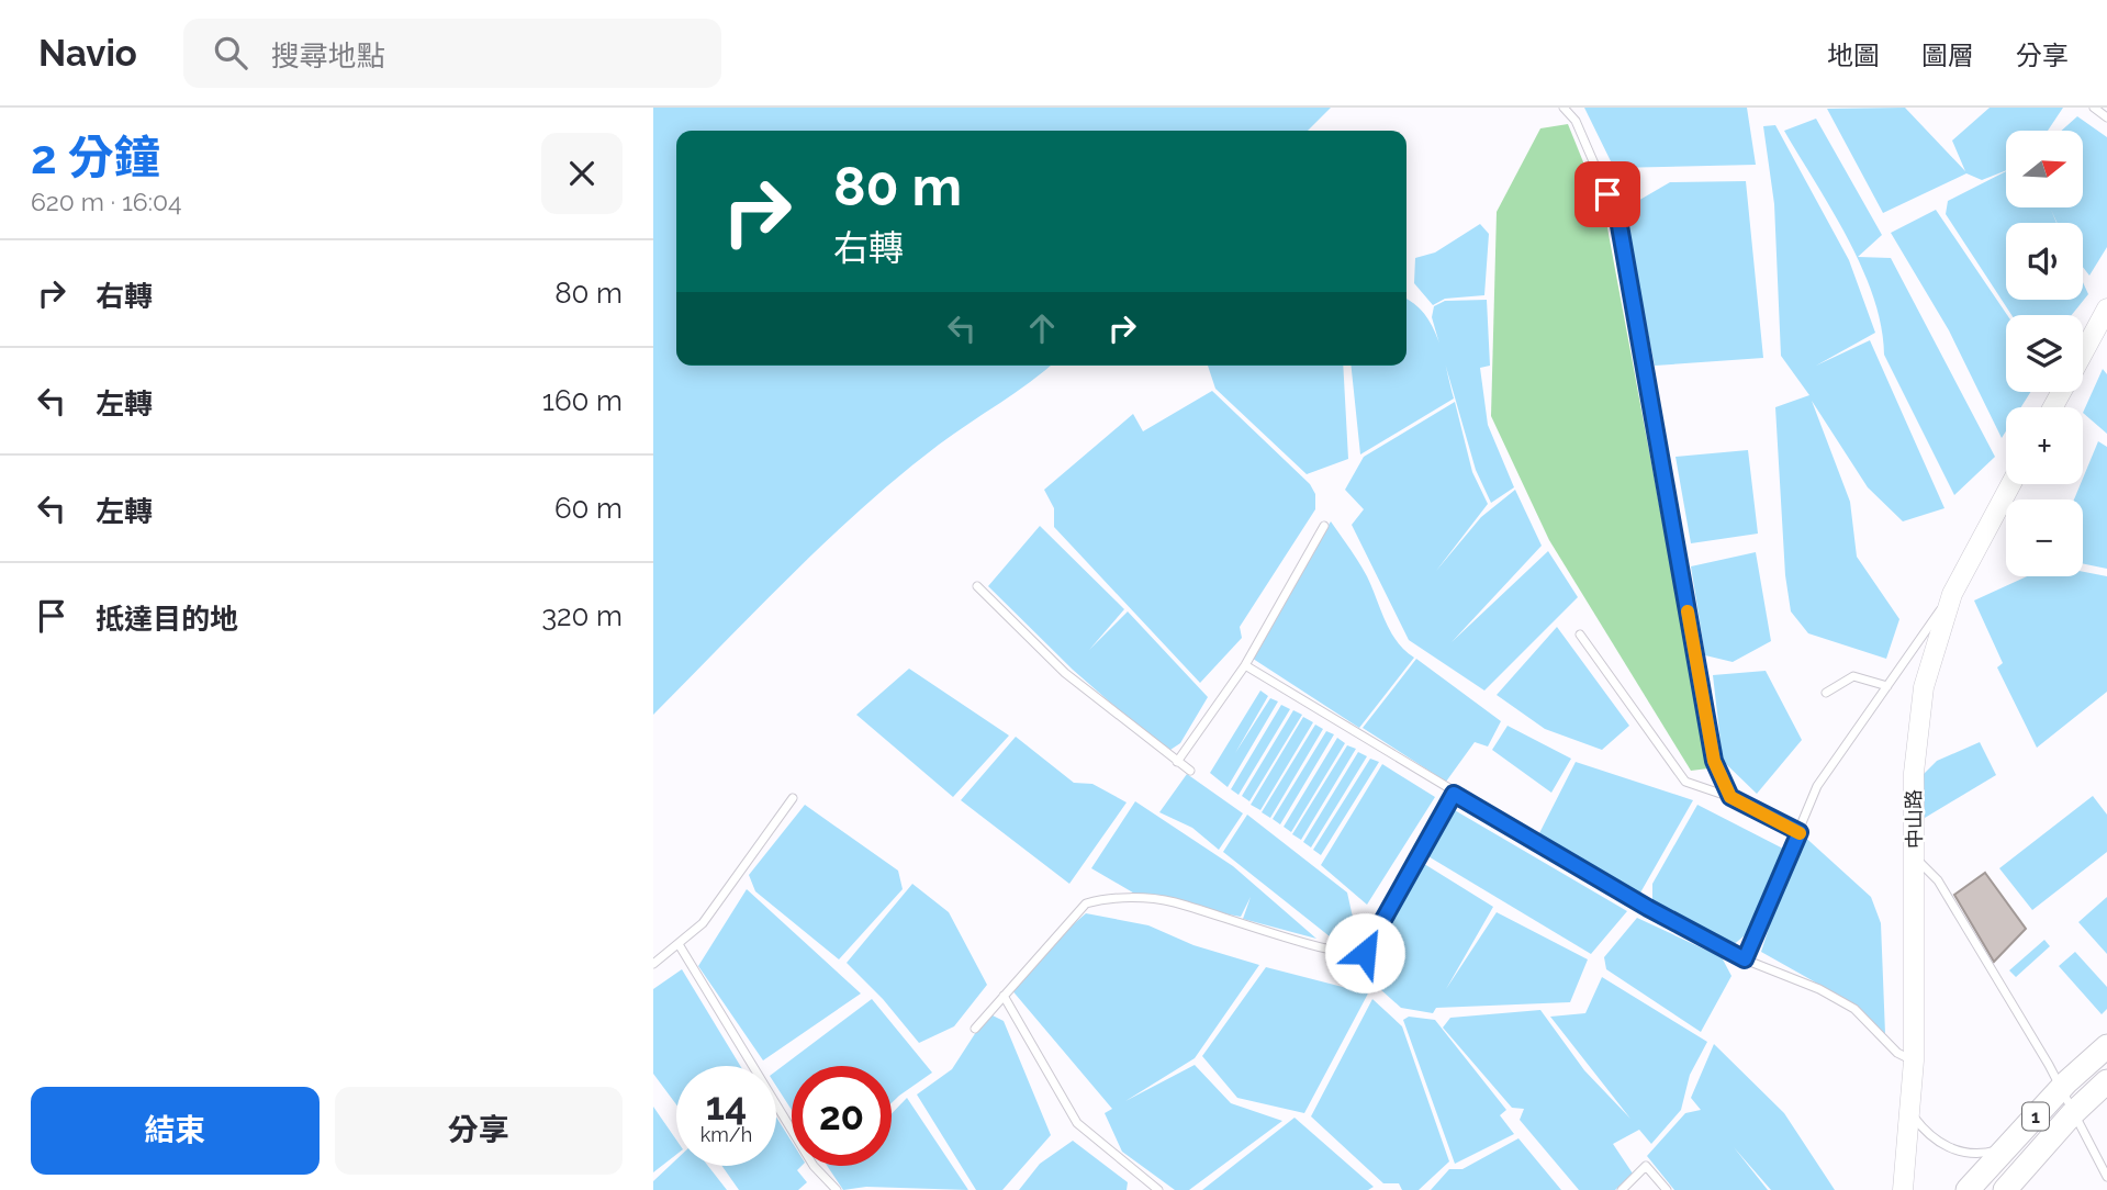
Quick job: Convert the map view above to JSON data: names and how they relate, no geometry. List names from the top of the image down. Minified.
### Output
{"streets":{"main road":["1"],"street":["中山路"]},"north":"right","page":{"header":"Navio","search":"搜尋地點","nav":["地圖","圖層","分享"],"heading":["2 分鐘","620 m · 16:04"],"map_buttons":["+","−"],"turn":["80 m","右轉"],"list":[{"name":"右轉","value":"80 m"},{"name":"左轉","value":"160 m"},{"name":"左轉","value":"60 m"},{"name":"抵達目的地","value":"320 m"}],"speed":"14 km/h","limit":"20","buttons":["結束","分享"]}}
